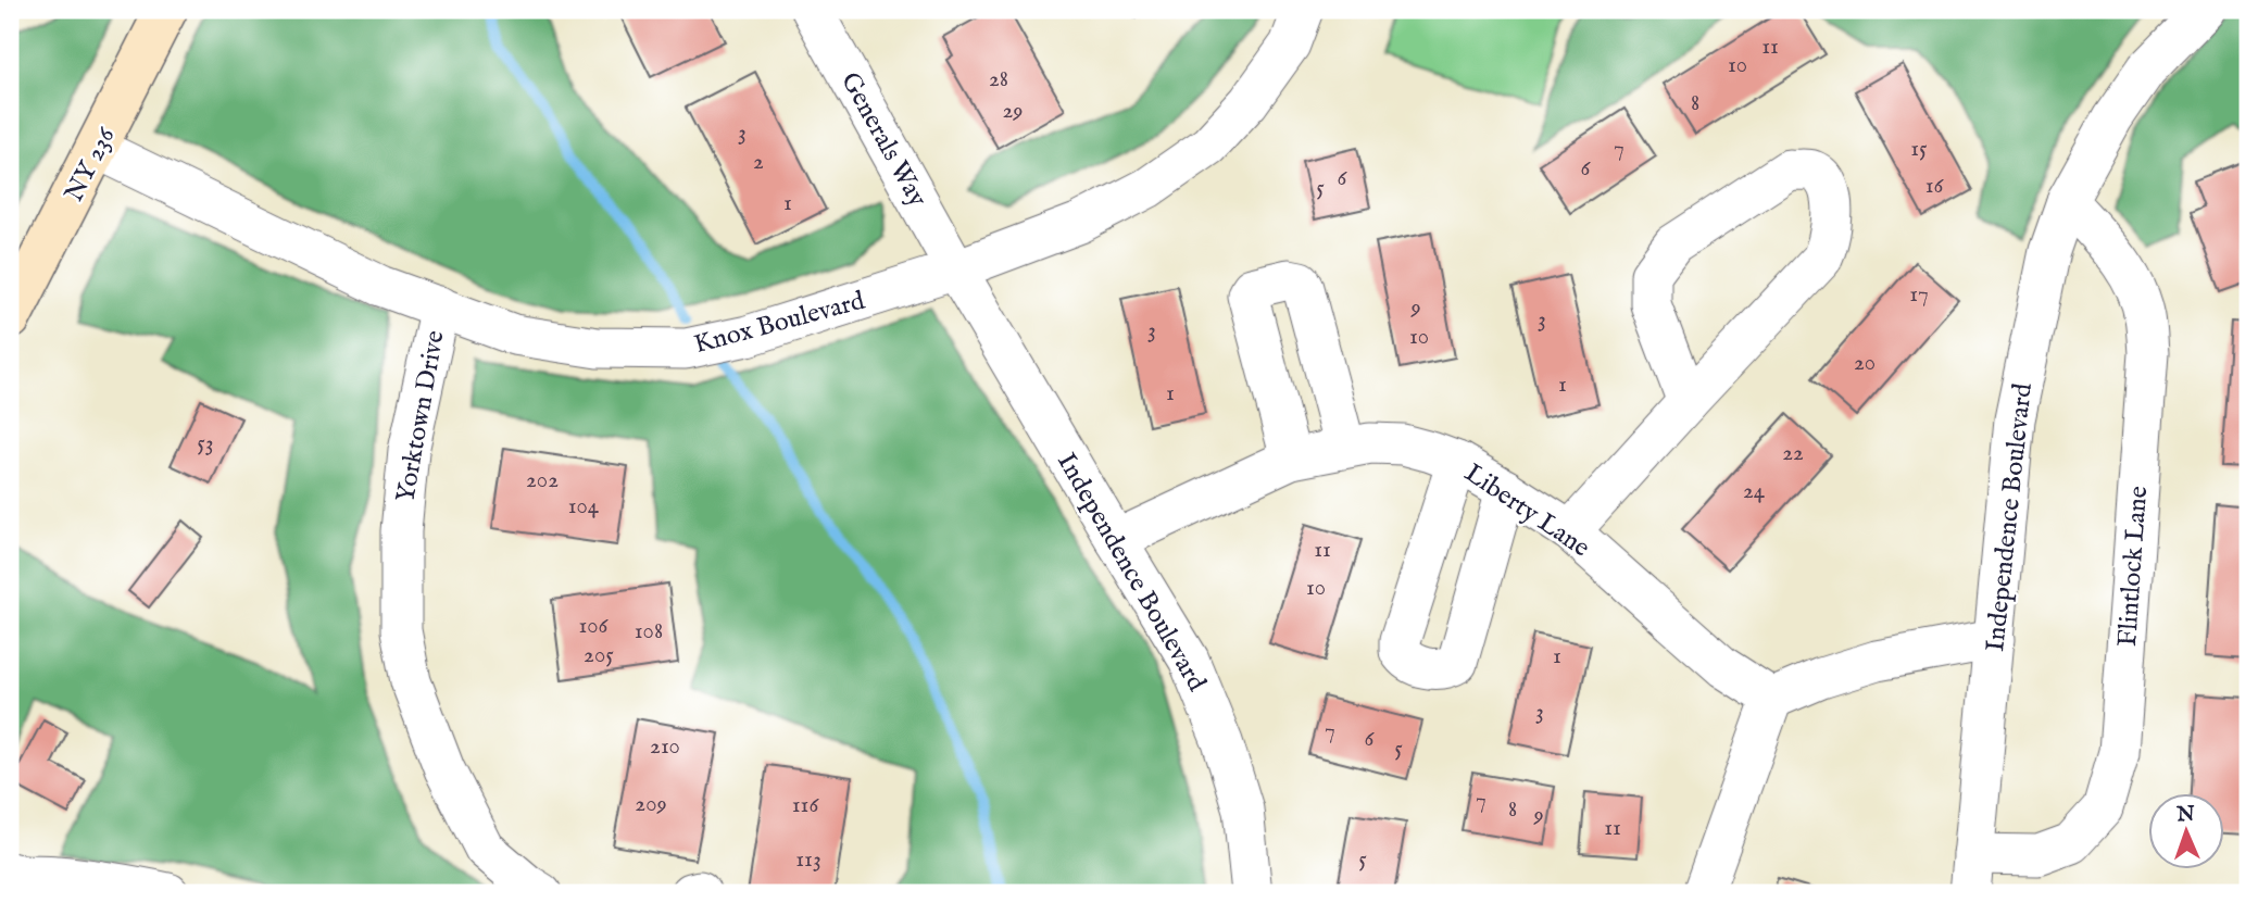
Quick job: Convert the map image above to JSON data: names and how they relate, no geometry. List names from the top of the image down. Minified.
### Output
{"streets":{"main road":["NY 236"],"street":["Generals Way","Knox Boulevard","Yorktown Drive","Liberty Lane","Independence Boulevard","Flintlock Lane"]},"crossings":[["Generals Way","Knox Boulevard"],["Generals Way","Independence Boulevard"],["NY 236","Knox Boulevard"],["Knox Boulevard","Yorktown Drive"],["Knox Boulevard","Independence Boulevard"],["Liberty Lane","Independence Boulevard"],["Independence Boulevard","Flintlock Lane"]],"house_numbers":["11","10","28","8","29","3","7","15","2","6","6","16","5","1","17","9","3","3","10","20","1","1","53","22","202","24","104","11","10","106","108","205","1","3","7","6","210","5","7","209","116","8","9","11","113","5"],"north":"top"}
